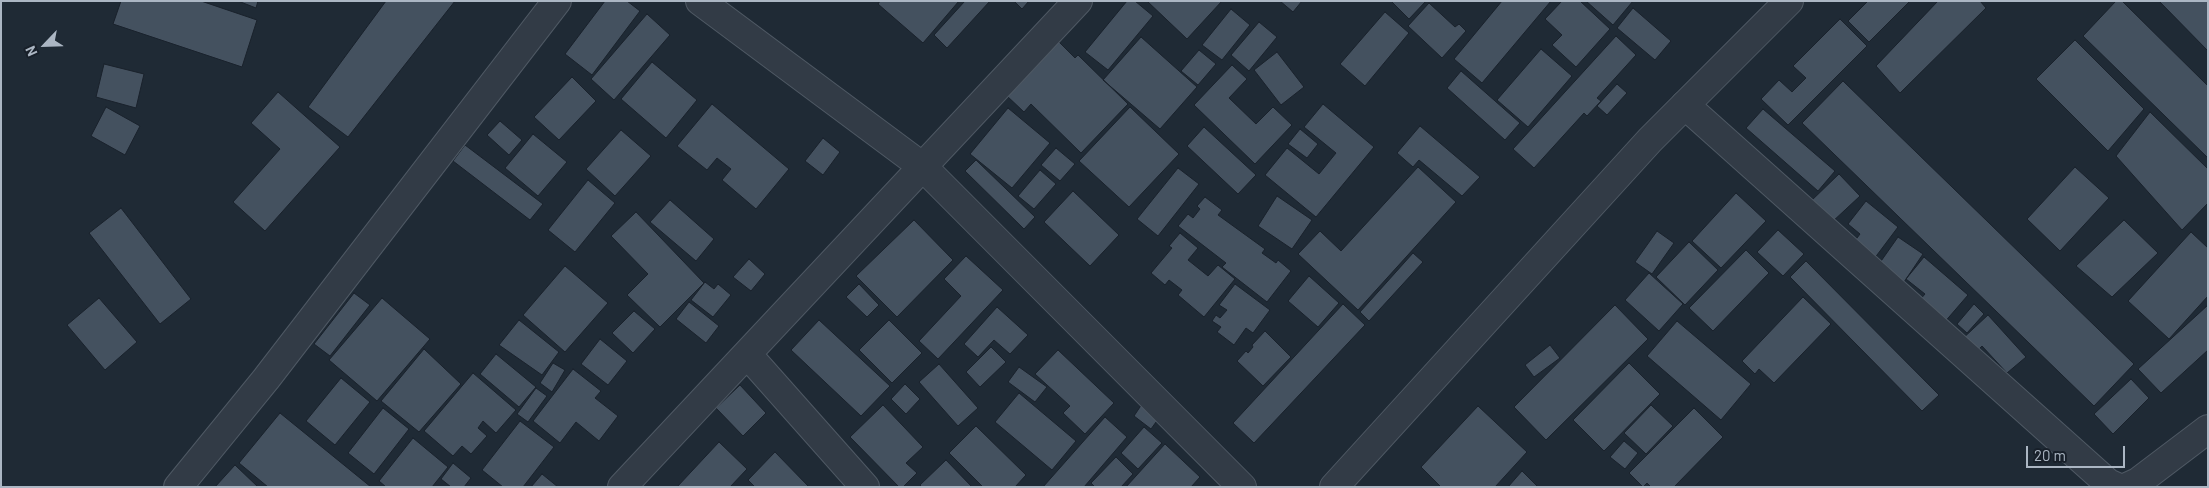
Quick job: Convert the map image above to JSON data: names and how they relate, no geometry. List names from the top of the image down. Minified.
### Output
{"scale_bar":"20 m","north":"bottom left"}
